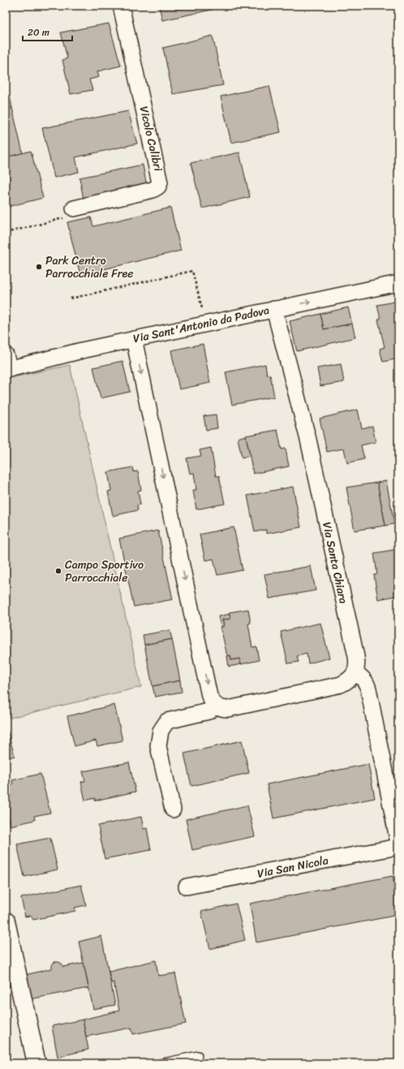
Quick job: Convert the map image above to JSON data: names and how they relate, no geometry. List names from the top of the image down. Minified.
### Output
{"streets":{"street":["Vicolo Calibri","Via Sant'Antonio da Padova","Via Santa Chiara","Via San Nicola"]},"crossings":[["Via Sant'Antonio da Padova","Via Santa Chiara"]],"places":["Park Centro Parrocchiale Free","Campo Sportivo Parrocchiale"],"scale_bar":"20 m"}
